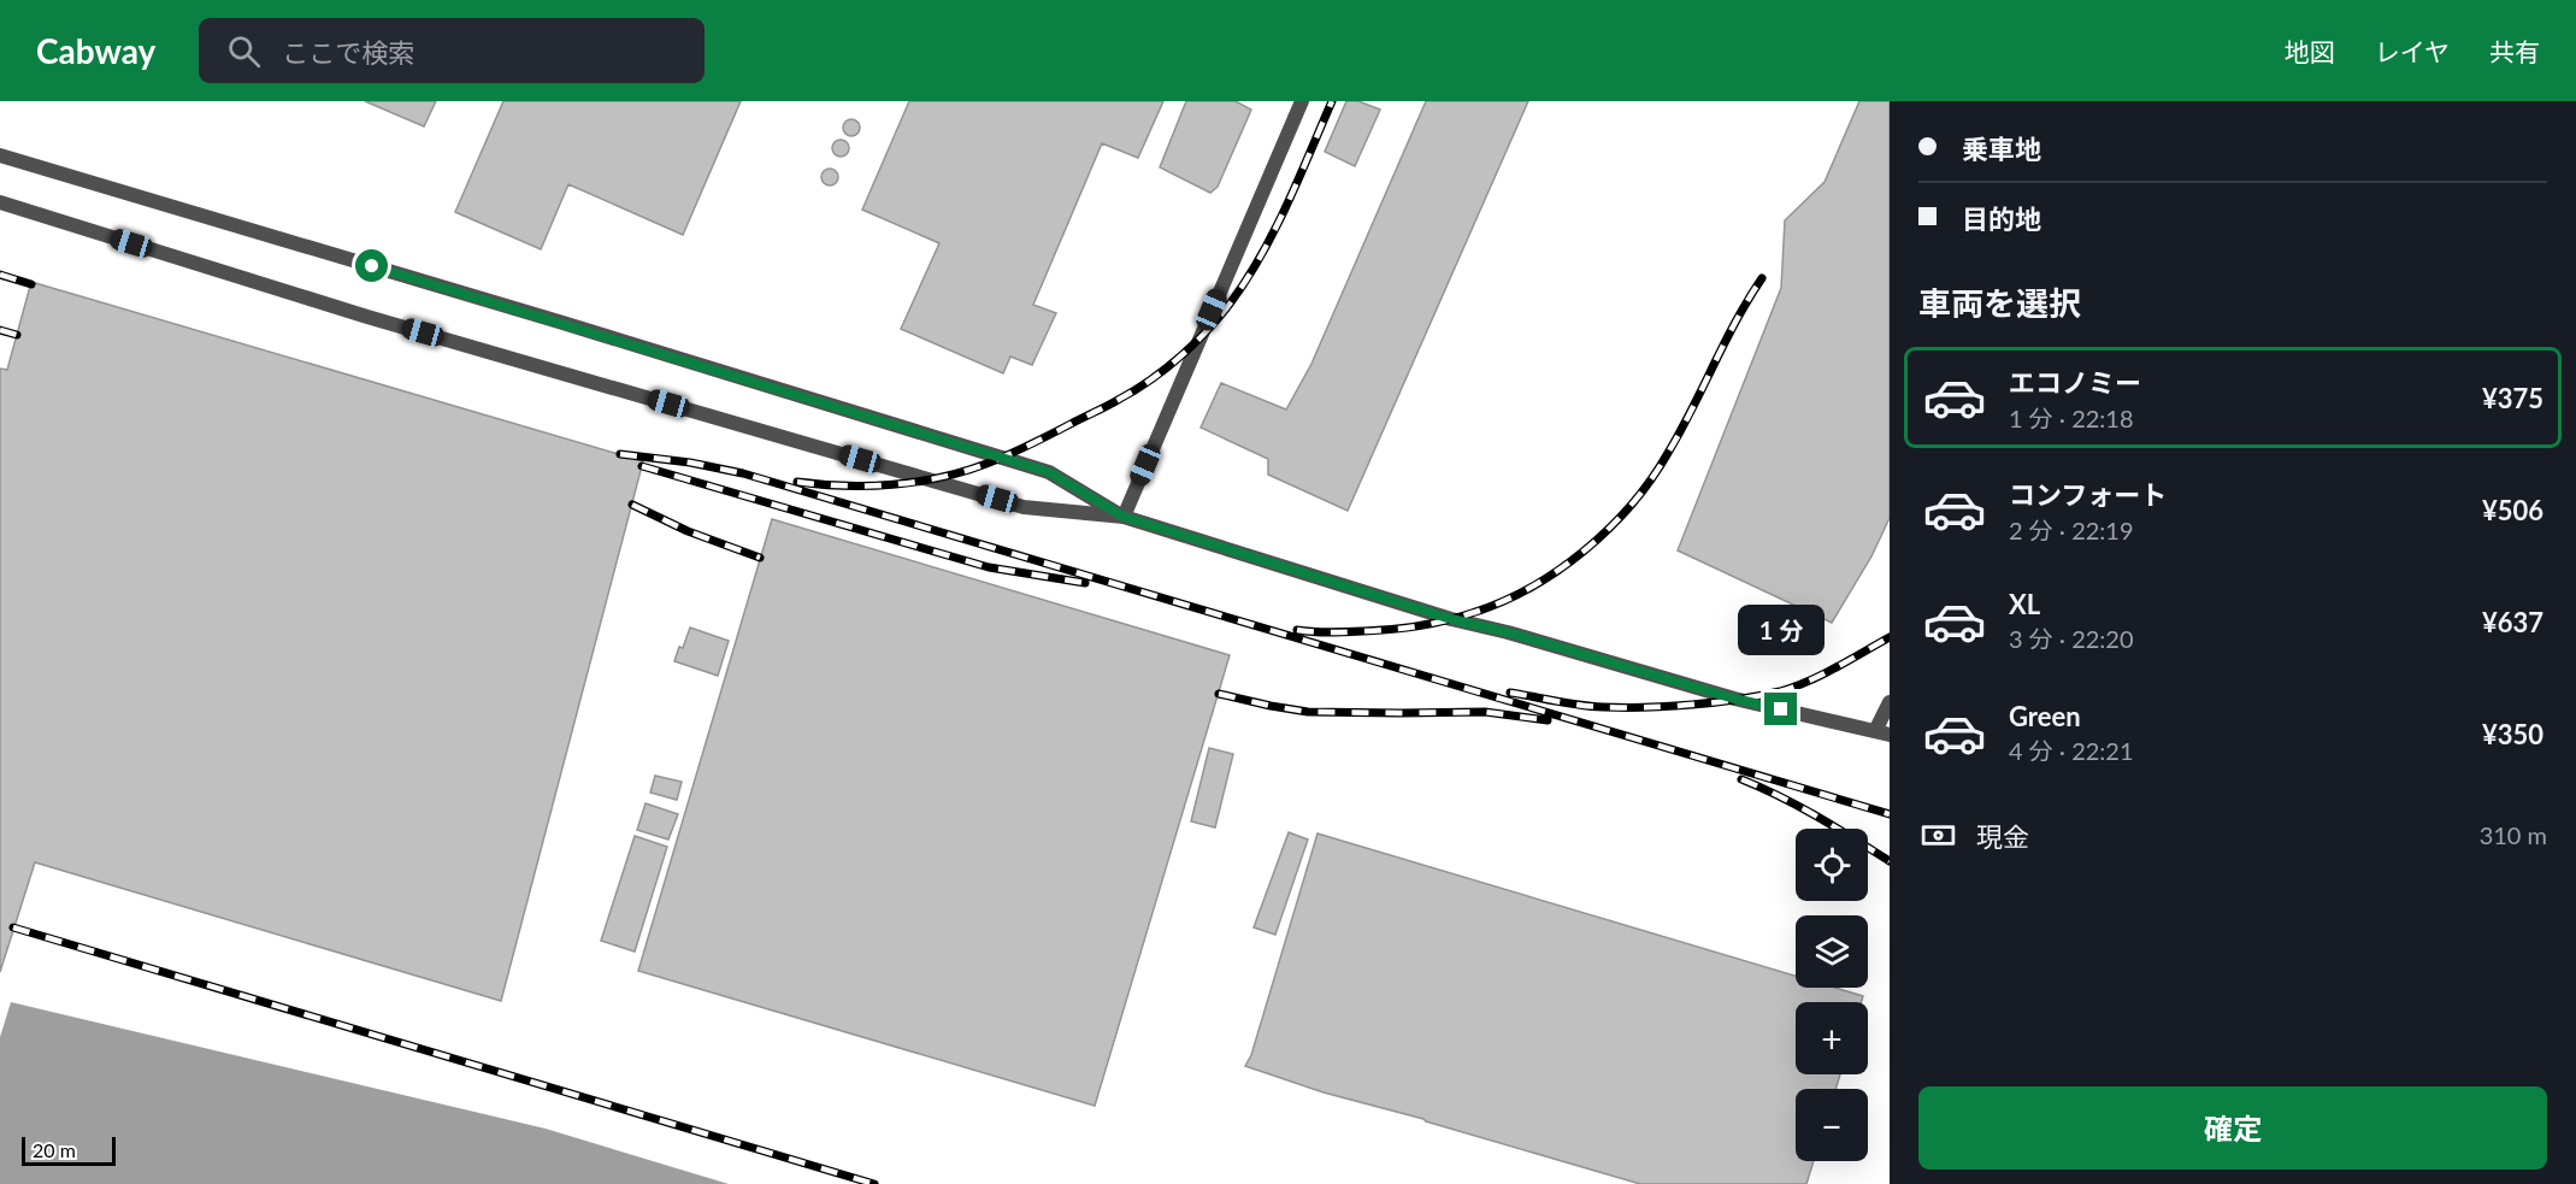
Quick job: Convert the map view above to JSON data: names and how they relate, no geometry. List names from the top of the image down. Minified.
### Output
{"scale_bar":"20 m","page":{"header":"Cabway","search":"ここで検索","nav":["地図","レイヤ","共有"],"banner":["乗車地","目的地"],"heading":"車両を選択","list":[{"name":"エコノミー","note":"1 分 · 22:18","value":"¥375"},{"name":"コンフォート","note":"2 分 · 22:19","value":"¥506"},{"name":"XL","note":"3 分 · 22:20","value":"¥637"},{"name":"Green","note":"4 分 · 22:21","value":"¥350"}],"bubble":"1 分","pay":["現金","310 m"],"map_buttons":["+","−"],"buttons":"確定","scale":"20 m"}}
